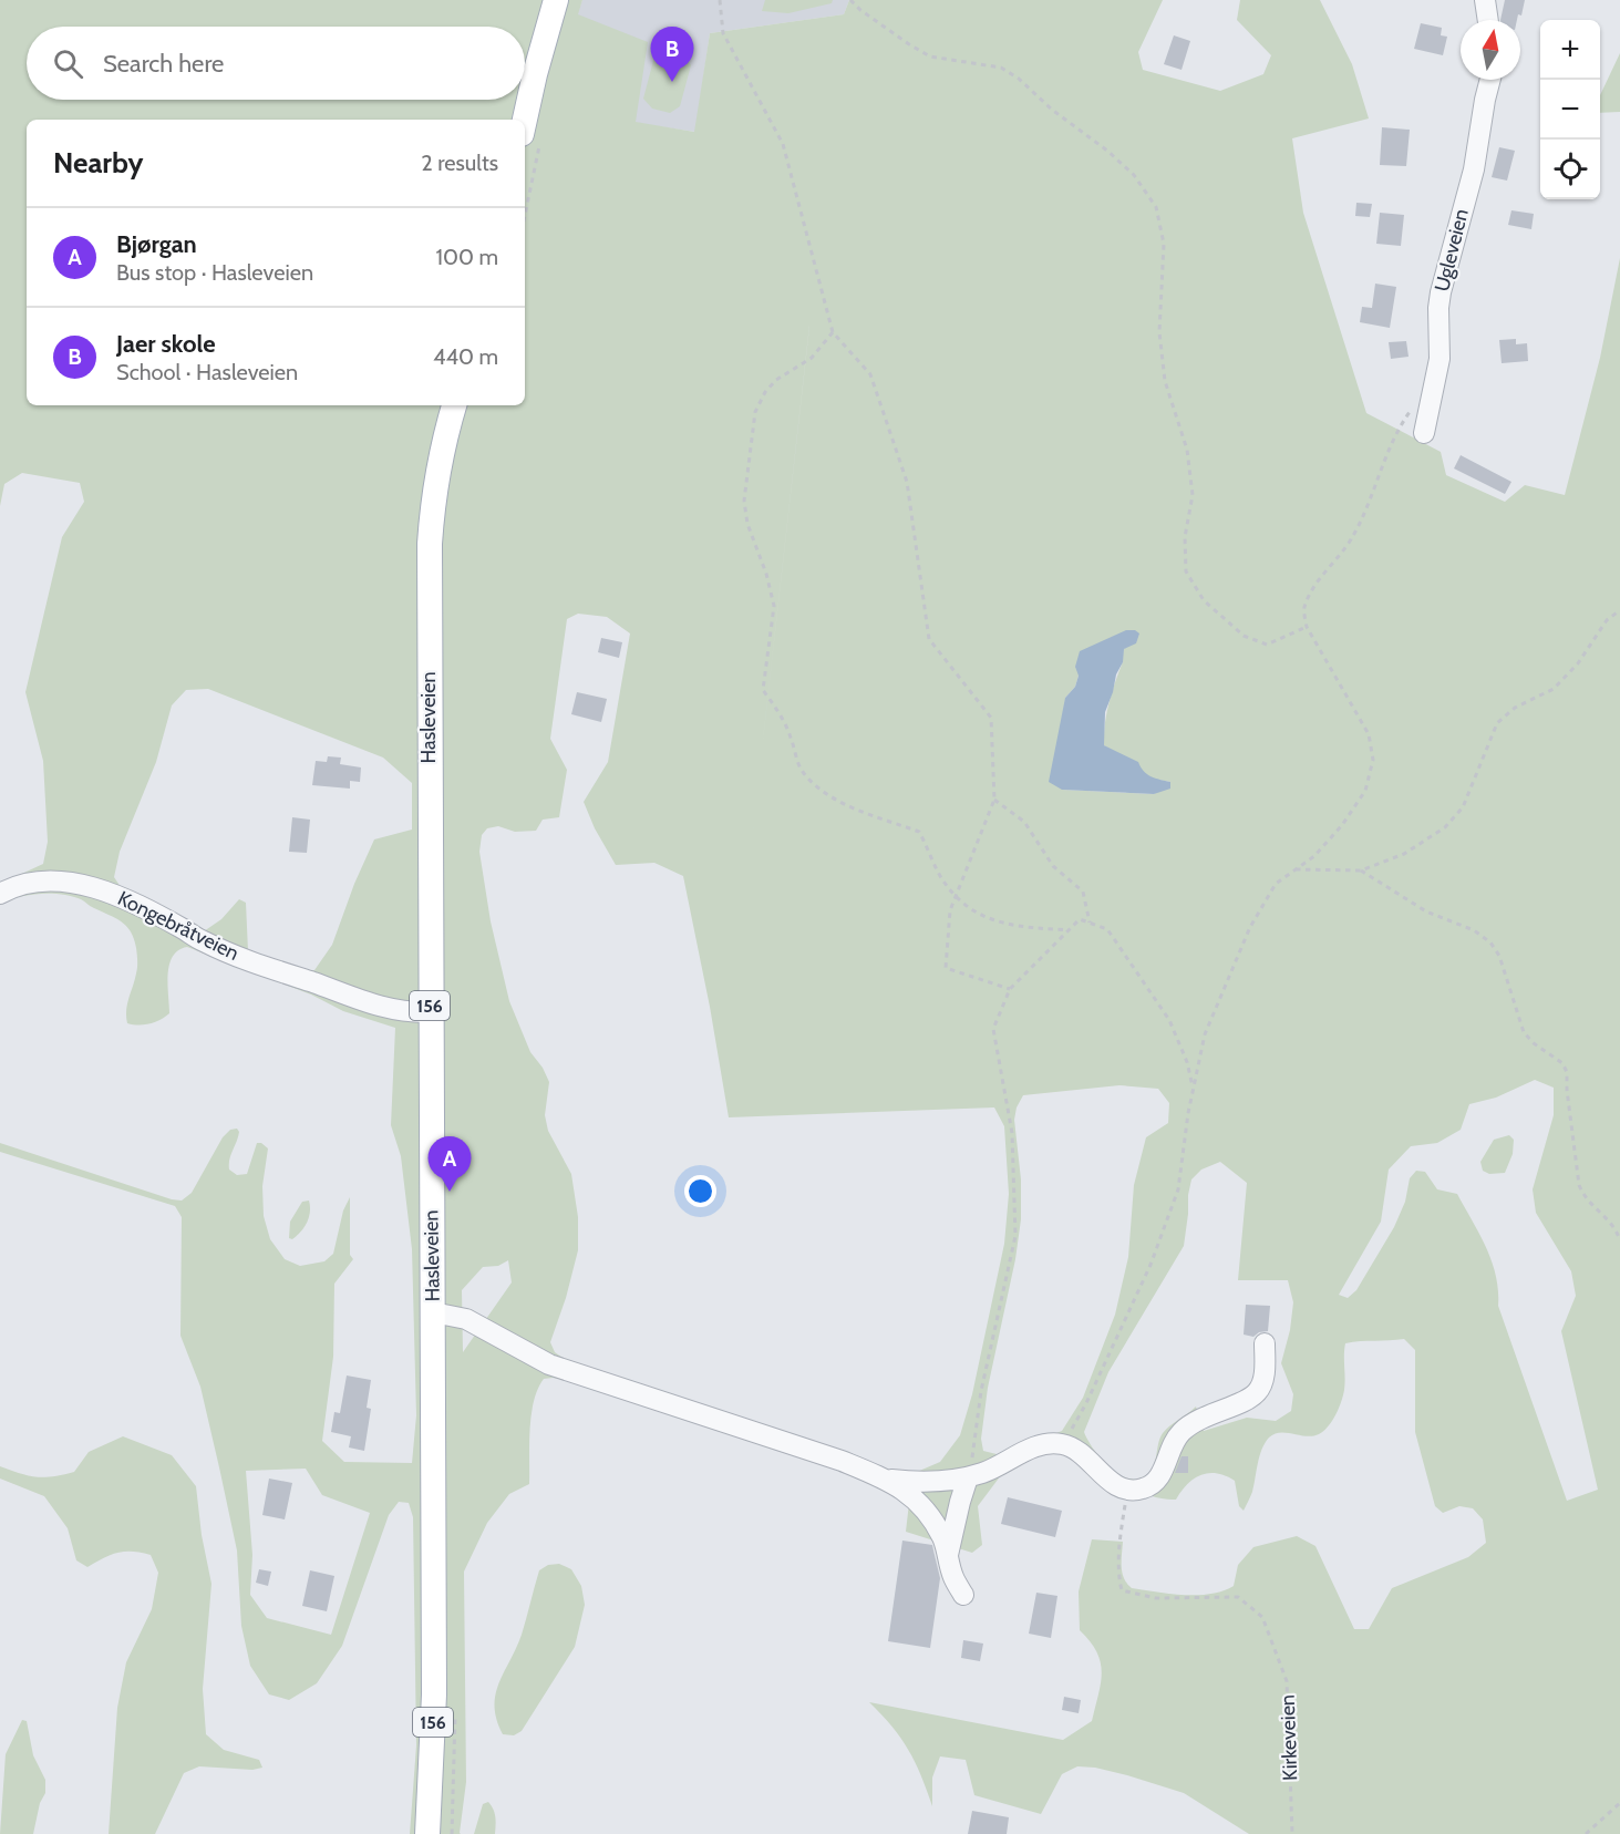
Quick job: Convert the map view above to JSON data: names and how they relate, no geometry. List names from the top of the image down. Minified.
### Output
{"streets":{"main road":["Hasleveien","156"],"street":["Ugleveien","Kongebråtveien"],"path":["Kirkeveien"]},"crossings":[["Hasleveien","Kongebråtveien"]],"north":"top","page":{"map_buttons":["+","−"],"pins":["B","A"],"search":"Search here","heading":["Nearby","2 results"],"list":[{"mark":"A","name":"Bjørgan","note":"Bus stop · Hasleveien","value":"100 m"},{"mark":"B","name":"Jaer skole","note":"School · Hasleveien","value":"440 m"}]}}
